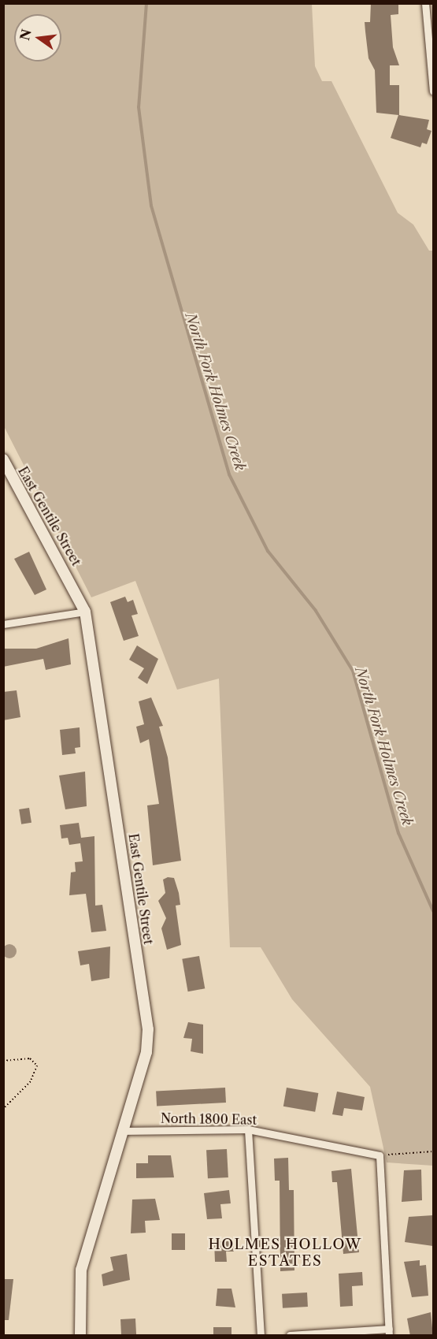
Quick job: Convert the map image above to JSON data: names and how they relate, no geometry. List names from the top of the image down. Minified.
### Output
{"streets":{"street":["East Gentile Street","North 1800 East"]},"crossings":[["East Gentile Street","North 1800 East"]],"districts":["HOLMES HOLLOW ESTATES"],"water":["North Fork Holmes Creek"],"north":"left"}
